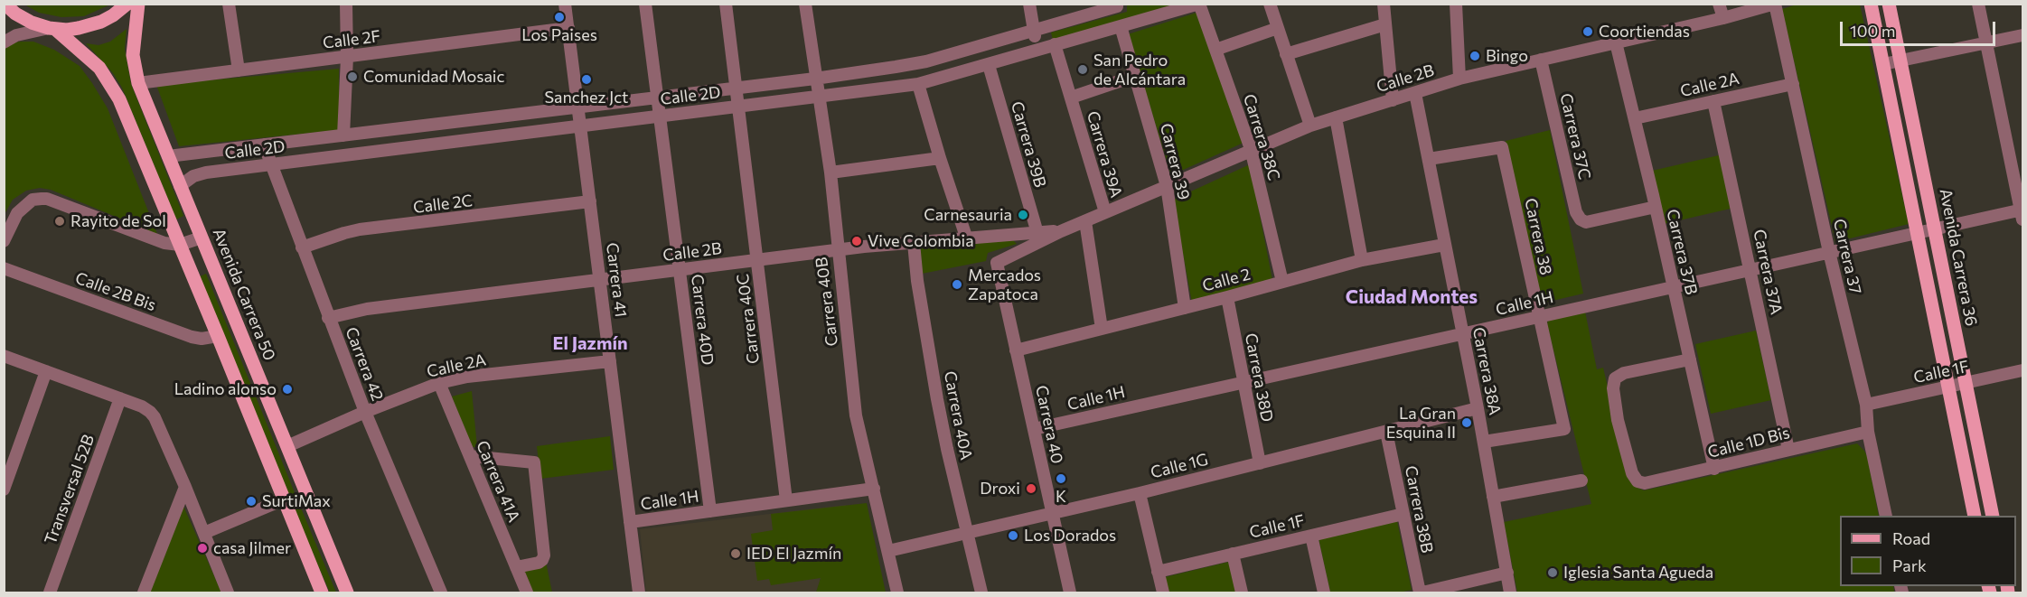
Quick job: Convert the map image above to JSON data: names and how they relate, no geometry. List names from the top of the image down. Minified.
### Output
{"streets":{"main road":["Avenida Carrera 36","Avenida Carrera 50"],"street":["Calle 2F","Calle 2B","Calle 2A","Calle 2D","Carrera 37C","Carrera 38C","Carrera 39B","Carrera 39A","Carrera 39","Calle 2C","Carrera 38","Carrera 37B","Carrera 37","Carrera 37A","Carrera 41","Calle 2","Calle 2B Bis","Carrera 40B","Calle 1H","Carrera 40C","Carrera 40D","Carrera 42","Carrera 38A","Calle 1F","Carrera 38D","Carrera 40A","Carrera 40","Calle 1D Bis","Calle 1G","Carrera 41A","Transversal 52B","Carrera 38B"]},"crossings":[["Calle 2F","Carrera 41"],["Calle 2F","Avenida Carrera 50"],["Calle 2B","Carrera 37C"],["Calle 2B","Carrera 38C"],["Calle 2B","Carrera 39B"],["Calle 2B","Carrera 39A"],["Calle 2B","Carrera 39"],["Calle 2B","Carrera 37B"],["Calle 2B","Carrera 37"],["Calle 2B","Carrera 41"],["Calle 2B","Carrera 40B"],["Calle 2B","Carrera 40C"],["Calle 2B","Carrera 40D"],["Calle 2B","Carrera 42"],["Calle 2B","Carrera 38A"],["Calle 2B","Carrera 40A"],["Calle 2B","Carrera 40"],["Calle 2A","Carrera 37B"],["Calle 2A","Carrera 37"],["Calle 2A","Carrera 37A"],["Calle 2A","Carrera 41"],["Calle 2A","Avenida Carrera 50"],["Calle 2A","Carrera 42"],["Calle 2A","Carrera 41A"],["Calle 2D","Carrera 38C"],["Calle 2D","Carrera 39B"],["Calle 2D","Carrera 39A"],["Calle 2D","Carrera 39"],["Calle 2D","Carrera 41"],["Calle 2D","Avenida Carrera 50"],["Calle 2D","Carrera 40B"],["Calle 2D","Carrera 40C"],["Calle 2D","Carrera 40D"],["Calle 2D","Carrera 42"],["Carrera 37C","Carrera 37B"],["Carrera 38C","Calle 2"],["Carrera 39","Calle 2"],["Calle 2C","Carrera 41"],["Calle 2C","Carrera 42"],["Carrera 38","Calle 1H"],["Carrera 38","Carrera 38A"],["Carrera 37B","Calle 1H"],["Carrera 37B","Calle 1D Bis"],["Carrera 37","Calle 1H"],["Carrera 37","Calle 1F"],["Carrera 37","Calle 1D Bis"],["Avenida Carrera 36","Calle 1H"],["Avenida Carrera 36","Calle 1F"],["Carrera 37A","Calle 1H"],["Carrera 37A","Calle 1D Bis"],["Carrera 41","Calle 1H"],["Calle 2","Carrera 38A"],["Calle 2","Carrera 38D"],["Calle 2","Carrera 40"],["Carrera 40B","Calle 1H"],["Carrera 40B","Calle 1G"],["Calle 1H","Carrera 40C"],["Calle 1H","Carrera 40D"],["Calle 1H","Carrera 38A"],["Calle 1H","Carrera 38D"],["Calle 1H","Carrera 40"],["Carrera 38A","Calle 1G"],["Calle 1F","Carrera 38B"],["Carrera 38D","Calle 1G"],["Carrera 40A","Calle 1G"],["Carrera 40","Calle 1G"],["Calle 1G","Carrera 38B"]],"districts":["Ciudad Montes","El Jazmín"],"places":["Los Paises","Coortiendas","Bingo","San Pedro de Alcántara","Comunidad Mosaic","Sanchez Jct","Carnesauria","Rayito de Sol","Vive Colombia","Mercados Zapatoca","Ladino alonso","La Gran Esquina II","K","Droxi","SurtiMax","Los Dorados","casa Jilmer","IED El Jazmín","Iglesia Santa Agueda"],"legend":["Road","Park"],"scale_bar":"100 m"}
